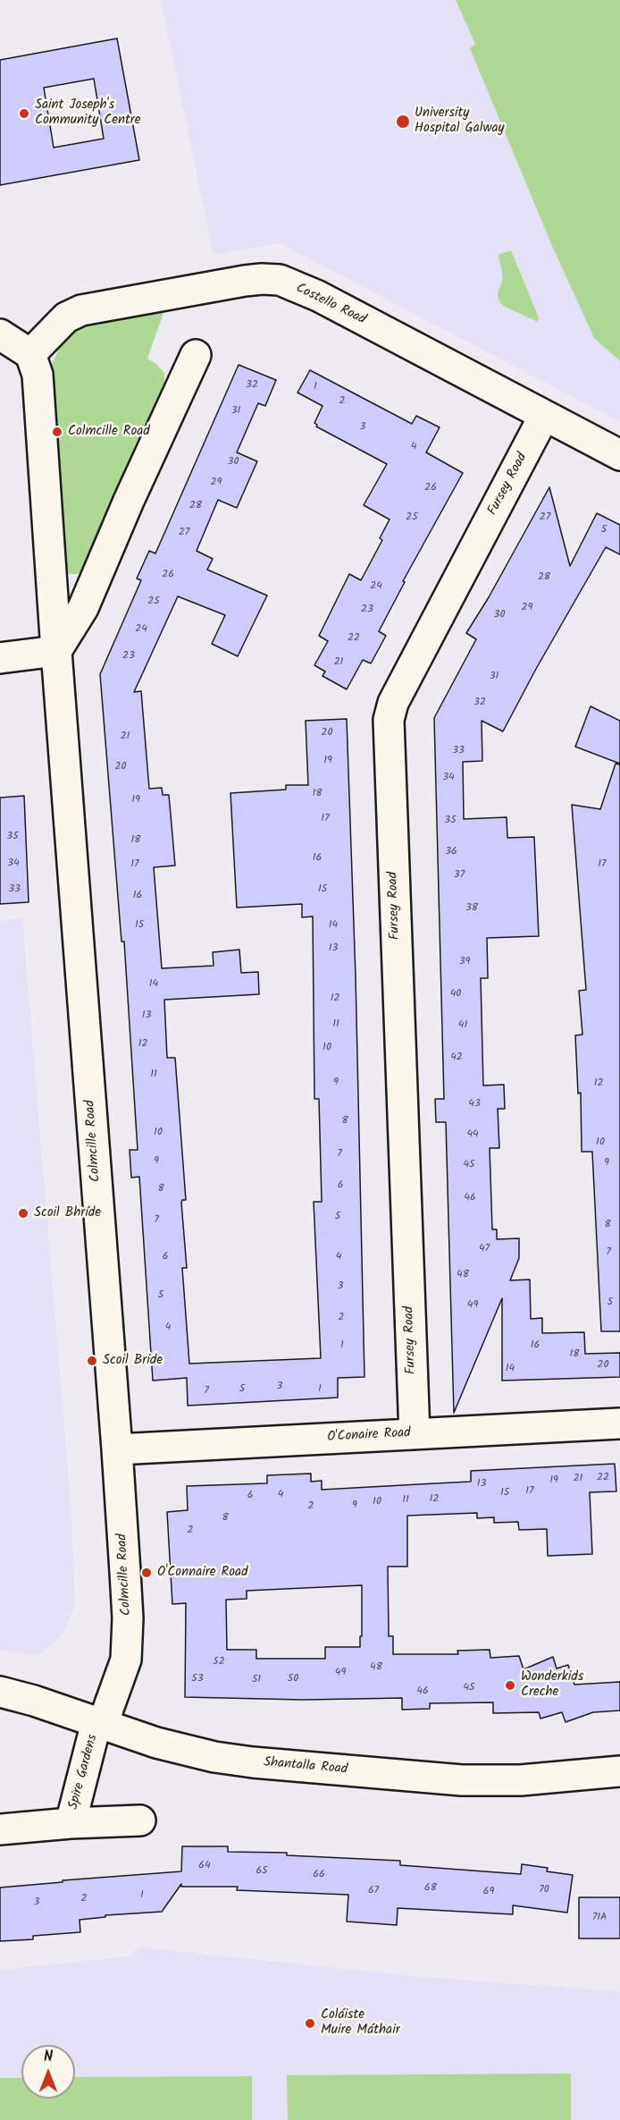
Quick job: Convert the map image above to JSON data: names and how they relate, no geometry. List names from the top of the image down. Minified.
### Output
{"streets":{"street":["Costello Road","Fursey Road","Colmcille Road","O'Conaire Road","Shantalla Road","Spire Gardens"]},"crossings":[["Costello Road","Fursey Road"],["Costello Road","Colmcille Road"],["Fursey Road","O'Conaire Road"],["Colmcille Road","O'Conaire Road"],["Colmcille Road","Shantalla Road"],["Colmcille Road","Spire Gardens"],["Shantalla Road","Spire Gardens"]],"places":["Saint Joseph's Community Centre","University Hospital Galway","Colmcille Road","Scoil Bhríde","Scoil Bride","O'Connaire Road","Wonderkids Creche","Coláiste Muire Máthair"],"house_numbers":["32","1","2","31","3","4","30","29","26","28","25","27","5","27","26","28","24","25","29","23","30","24","22","23","21","31","32","20","21","33","19","20","34","18","19","17","35","35","18","36","16","34","17","17","37","33","15","16","38","15","14","13","39","14","40","12","13","11","41","12","10","42","11","9","12","43","8","10","44","10","7","9","9","45","6","8","46","5","7","8","47","7","6","4","48","3","5","5","49","2","4","1","16","18","20","14","3","5","1","7","22","21","19","13","17","15","4","6","12","11","10","9","2","8","2","52","48","49","53","50","51","45","46","64","65","66","68","70","67","69","1","2","3","71A"],"north":"top"}
